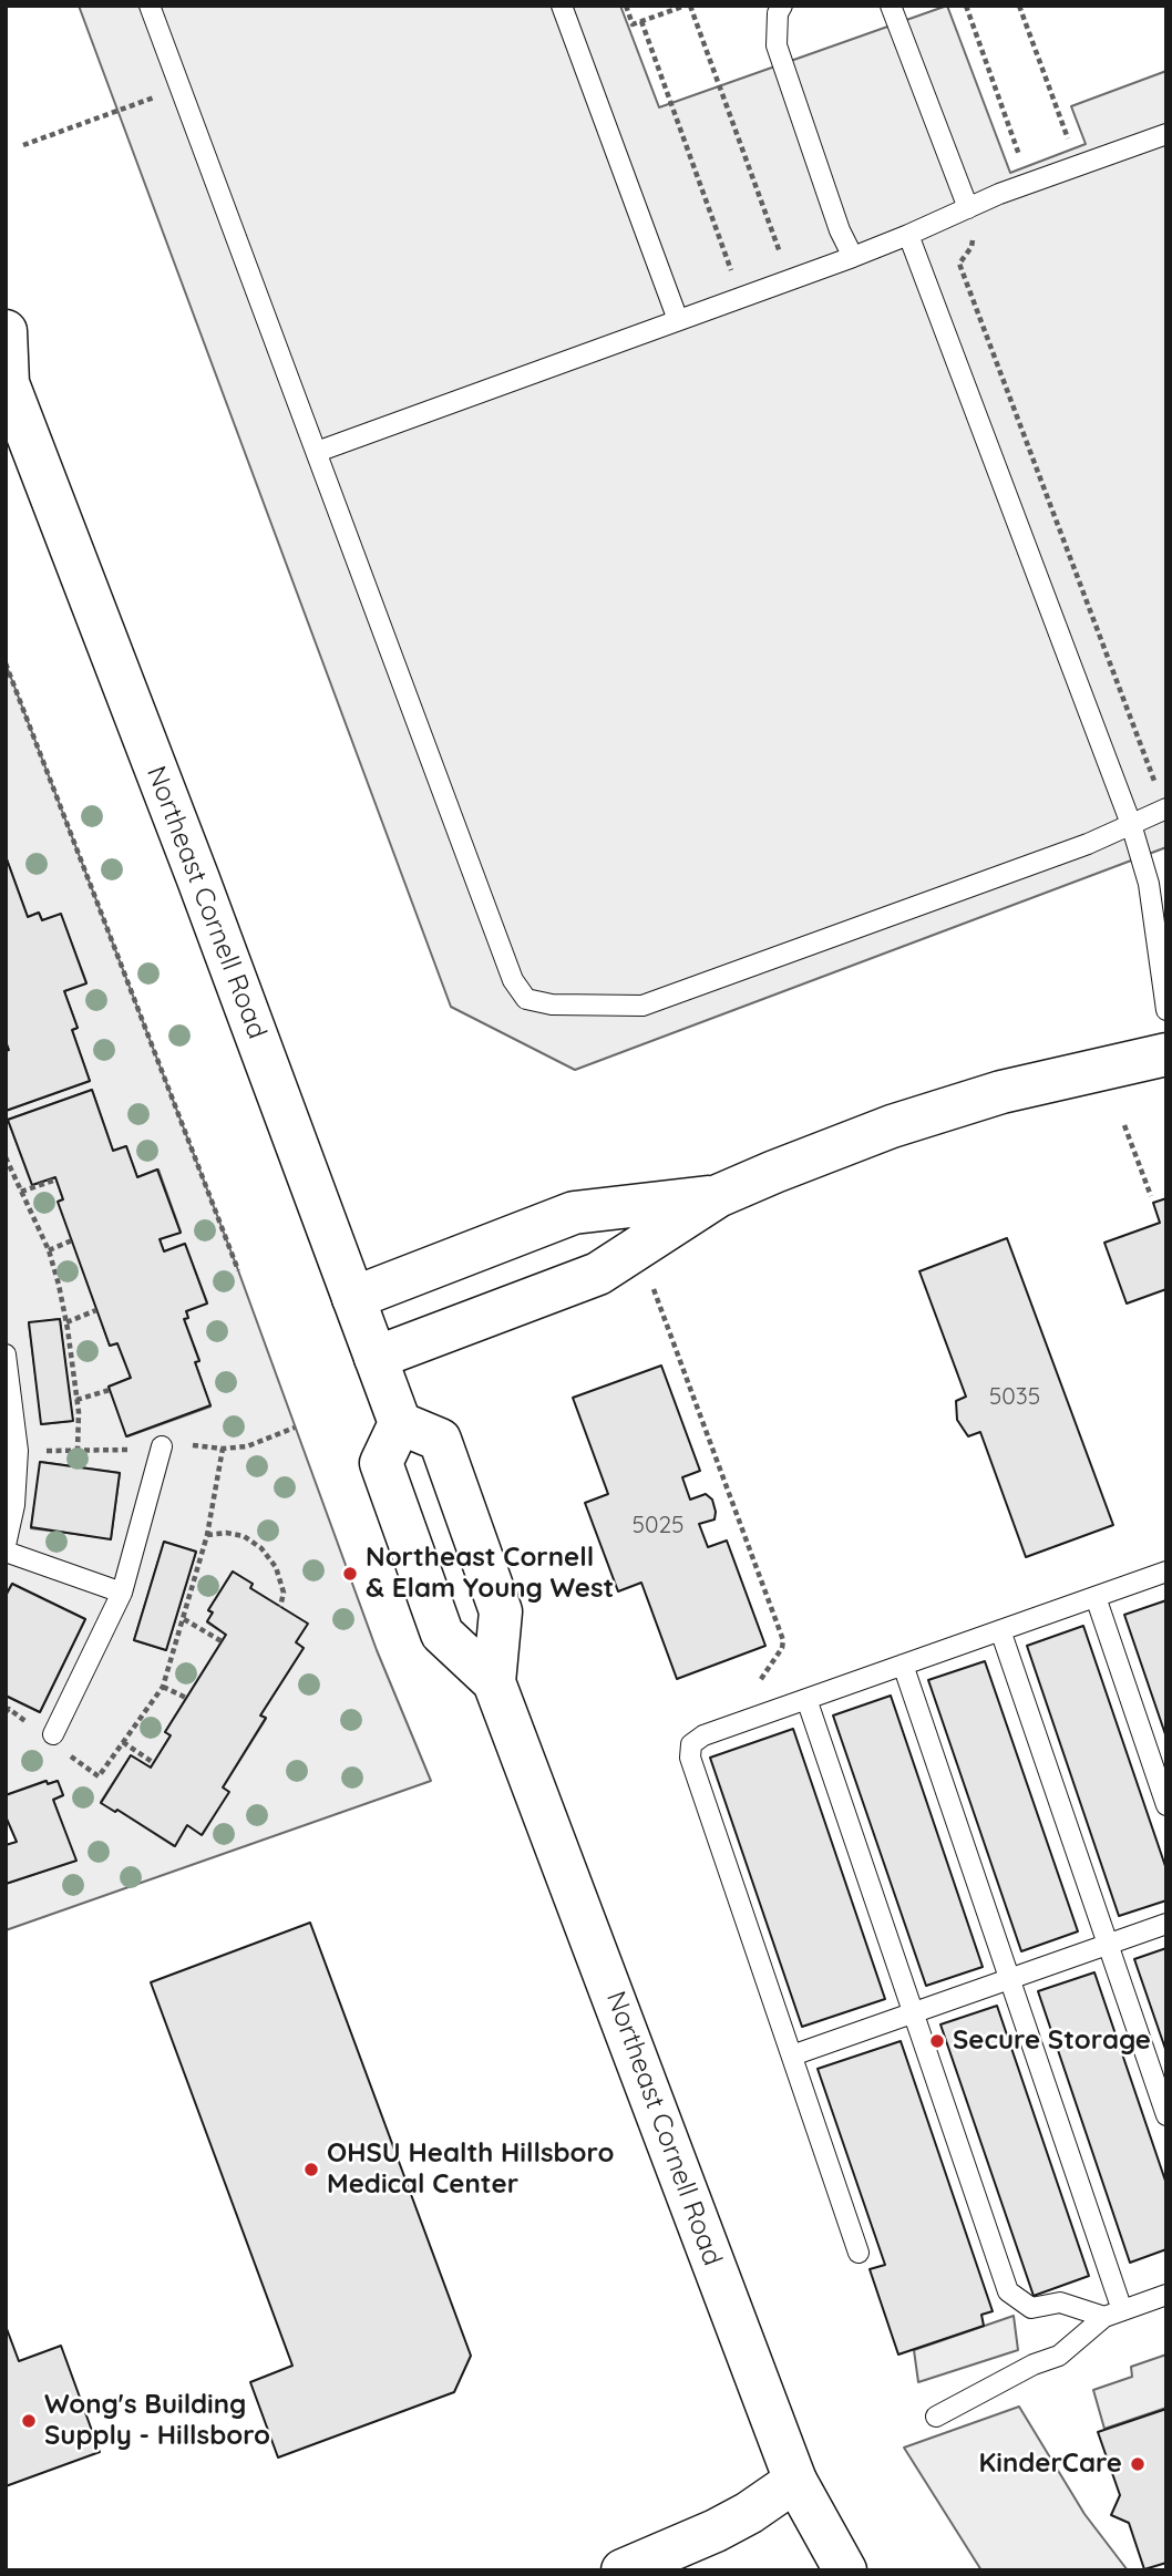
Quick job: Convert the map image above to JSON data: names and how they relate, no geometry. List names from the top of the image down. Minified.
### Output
{"streets":{"main road":["Northeast Cornell Road"]},"places":["Northeast Cornell & Elam Young West","Secure Storage","OHSU Health Hillsboro Medical Center","Wong's Building Supply - Hillsboro","KinderCare"],"house_numbers":["5035","5025"]}
